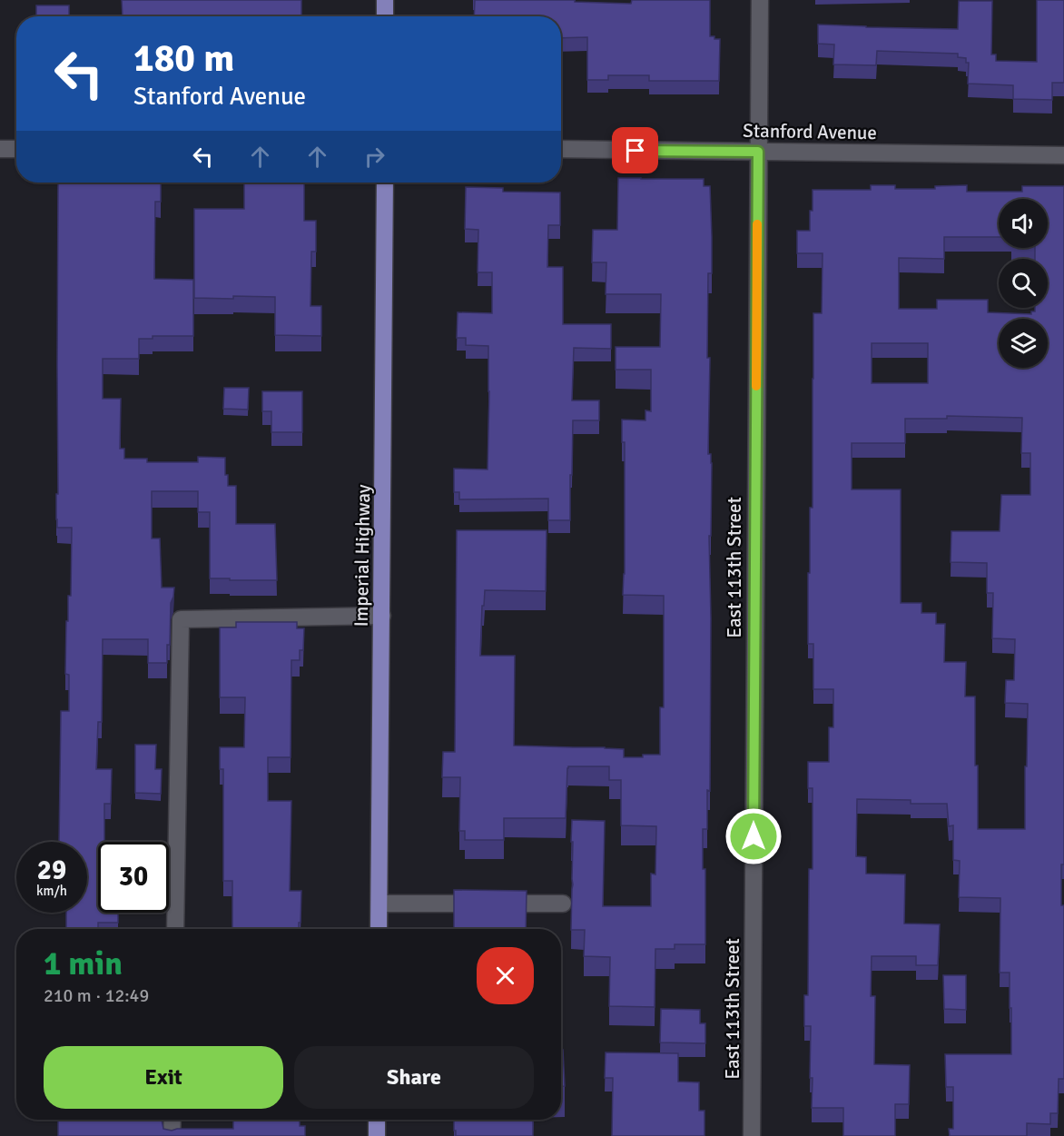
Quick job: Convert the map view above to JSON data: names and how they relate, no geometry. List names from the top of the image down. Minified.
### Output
{"streets":{"main road":["Imperial Highway"],"street":["Stanford Avenue","East 113th Street"]},"crossings":[["Stanford Avenue","East 113th Street"]],"page":{"turn":["180 m","Stanford Avenue"],"speed":"29 km/h","limit":"30","heading":["1 min","210 m · 12:49"],"buttons":["Exit","Share"]}}
